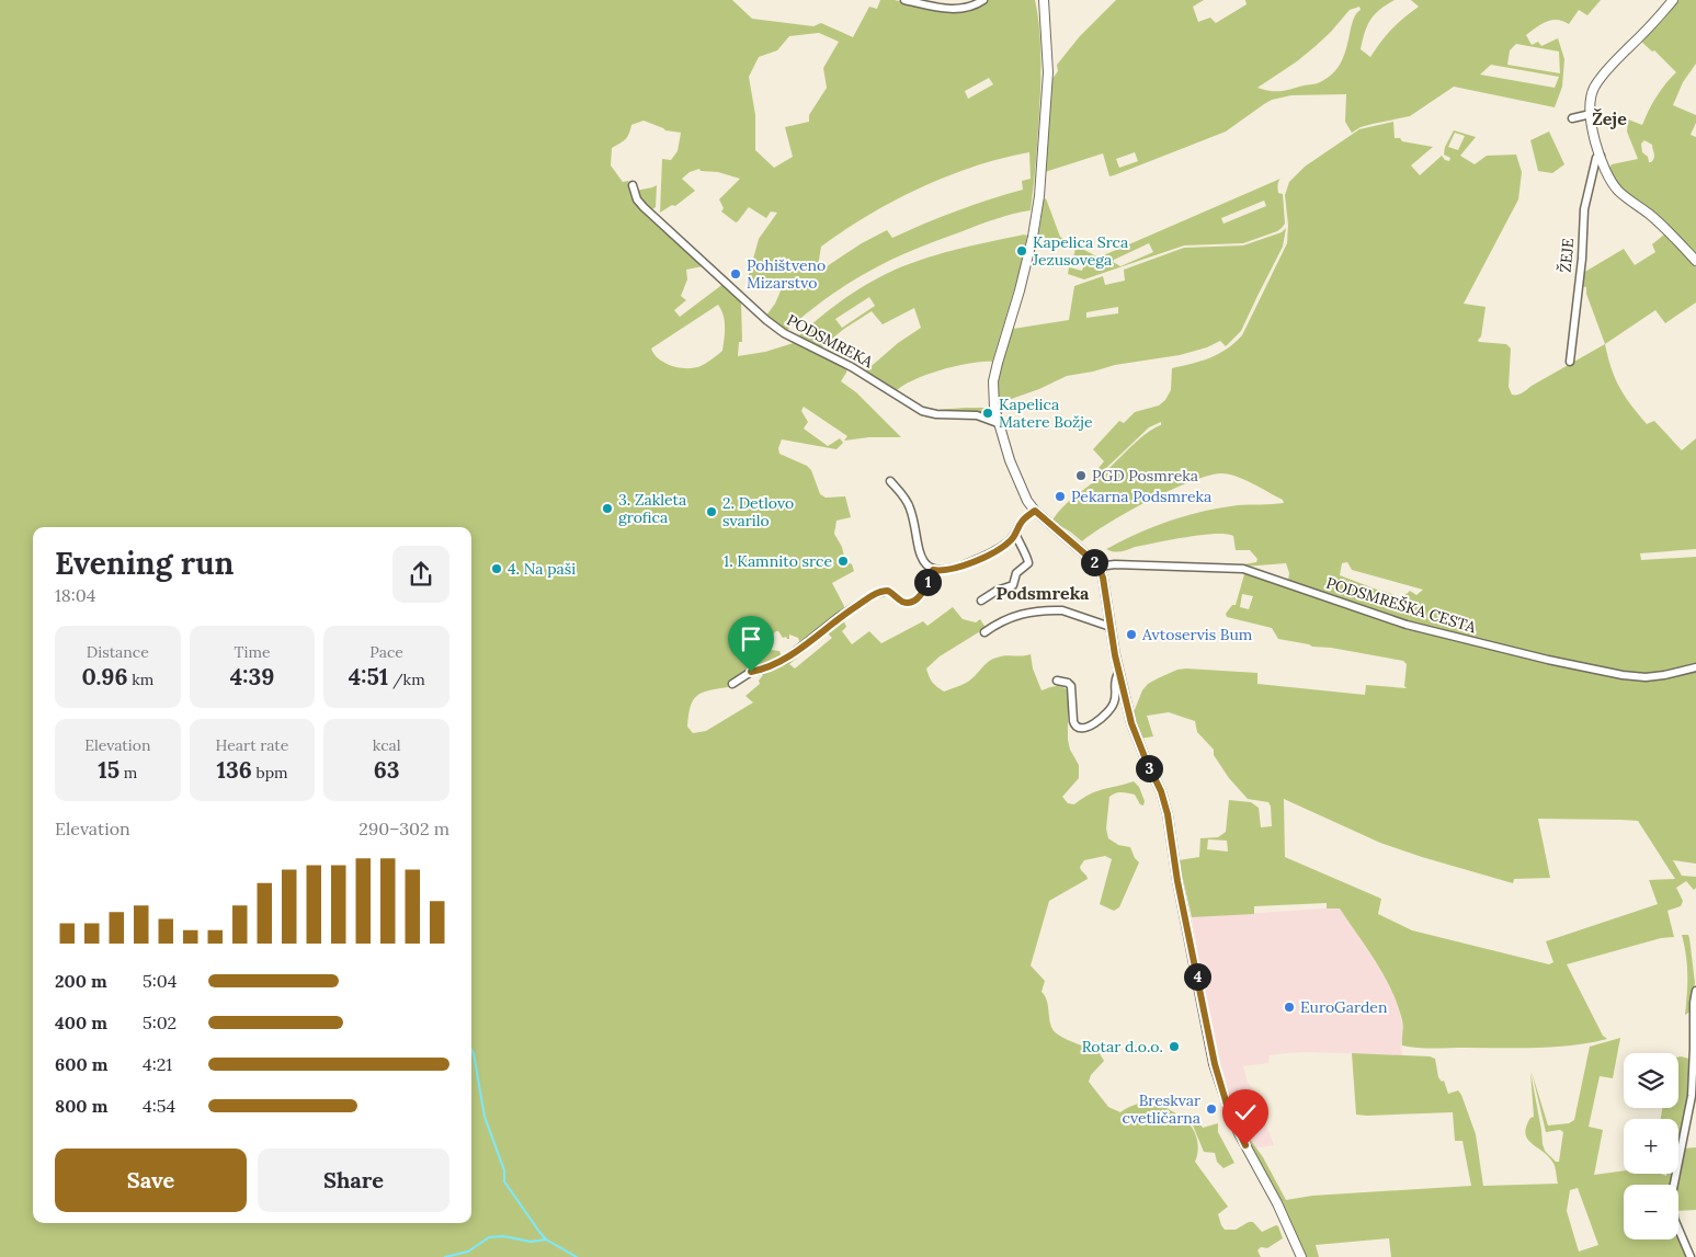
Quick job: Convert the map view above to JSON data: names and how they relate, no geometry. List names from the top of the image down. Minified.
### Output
{"streets":{"street":["ŽEJE","PODSMREKA","PODSMREŠKA CESTA"]},"districts":["Žeje","Podsmreka"],"places":["Kapelica Srca Jezusovega","Pohištveno Mizarstvo","Kapelica Matere Božje","PGD Posmreka","Pekarna Podsmreka","3. Zakleta grofica","2. Detlovo svarilo","1. Kamnito srce","4. Na paši","Avtoservis Bum","EuroGarden","Rotar d.o.o.","Breskvar cvetličarna"],"page":{"heading":["Evening run","18:04"],"pins":["2","1","3","4"],"stats":[["Distance","0.96 km"],["Time","4:39"],["Pace","4:51 /km"],["Elevation","15 m"],["Heart rate","136 bpm"],["kcal","63"]],"chart":["Elevation","290–302 m"],"list":[{"name":"200 m","note":"5:04"},{"name":"400 m","note":"5:02"},{"name":"600 m","note":"4:21"},{"name":"800 m","note":"4:54"}],"map_buttons":["+","−"],"buttons":["Save","Share"]}}
